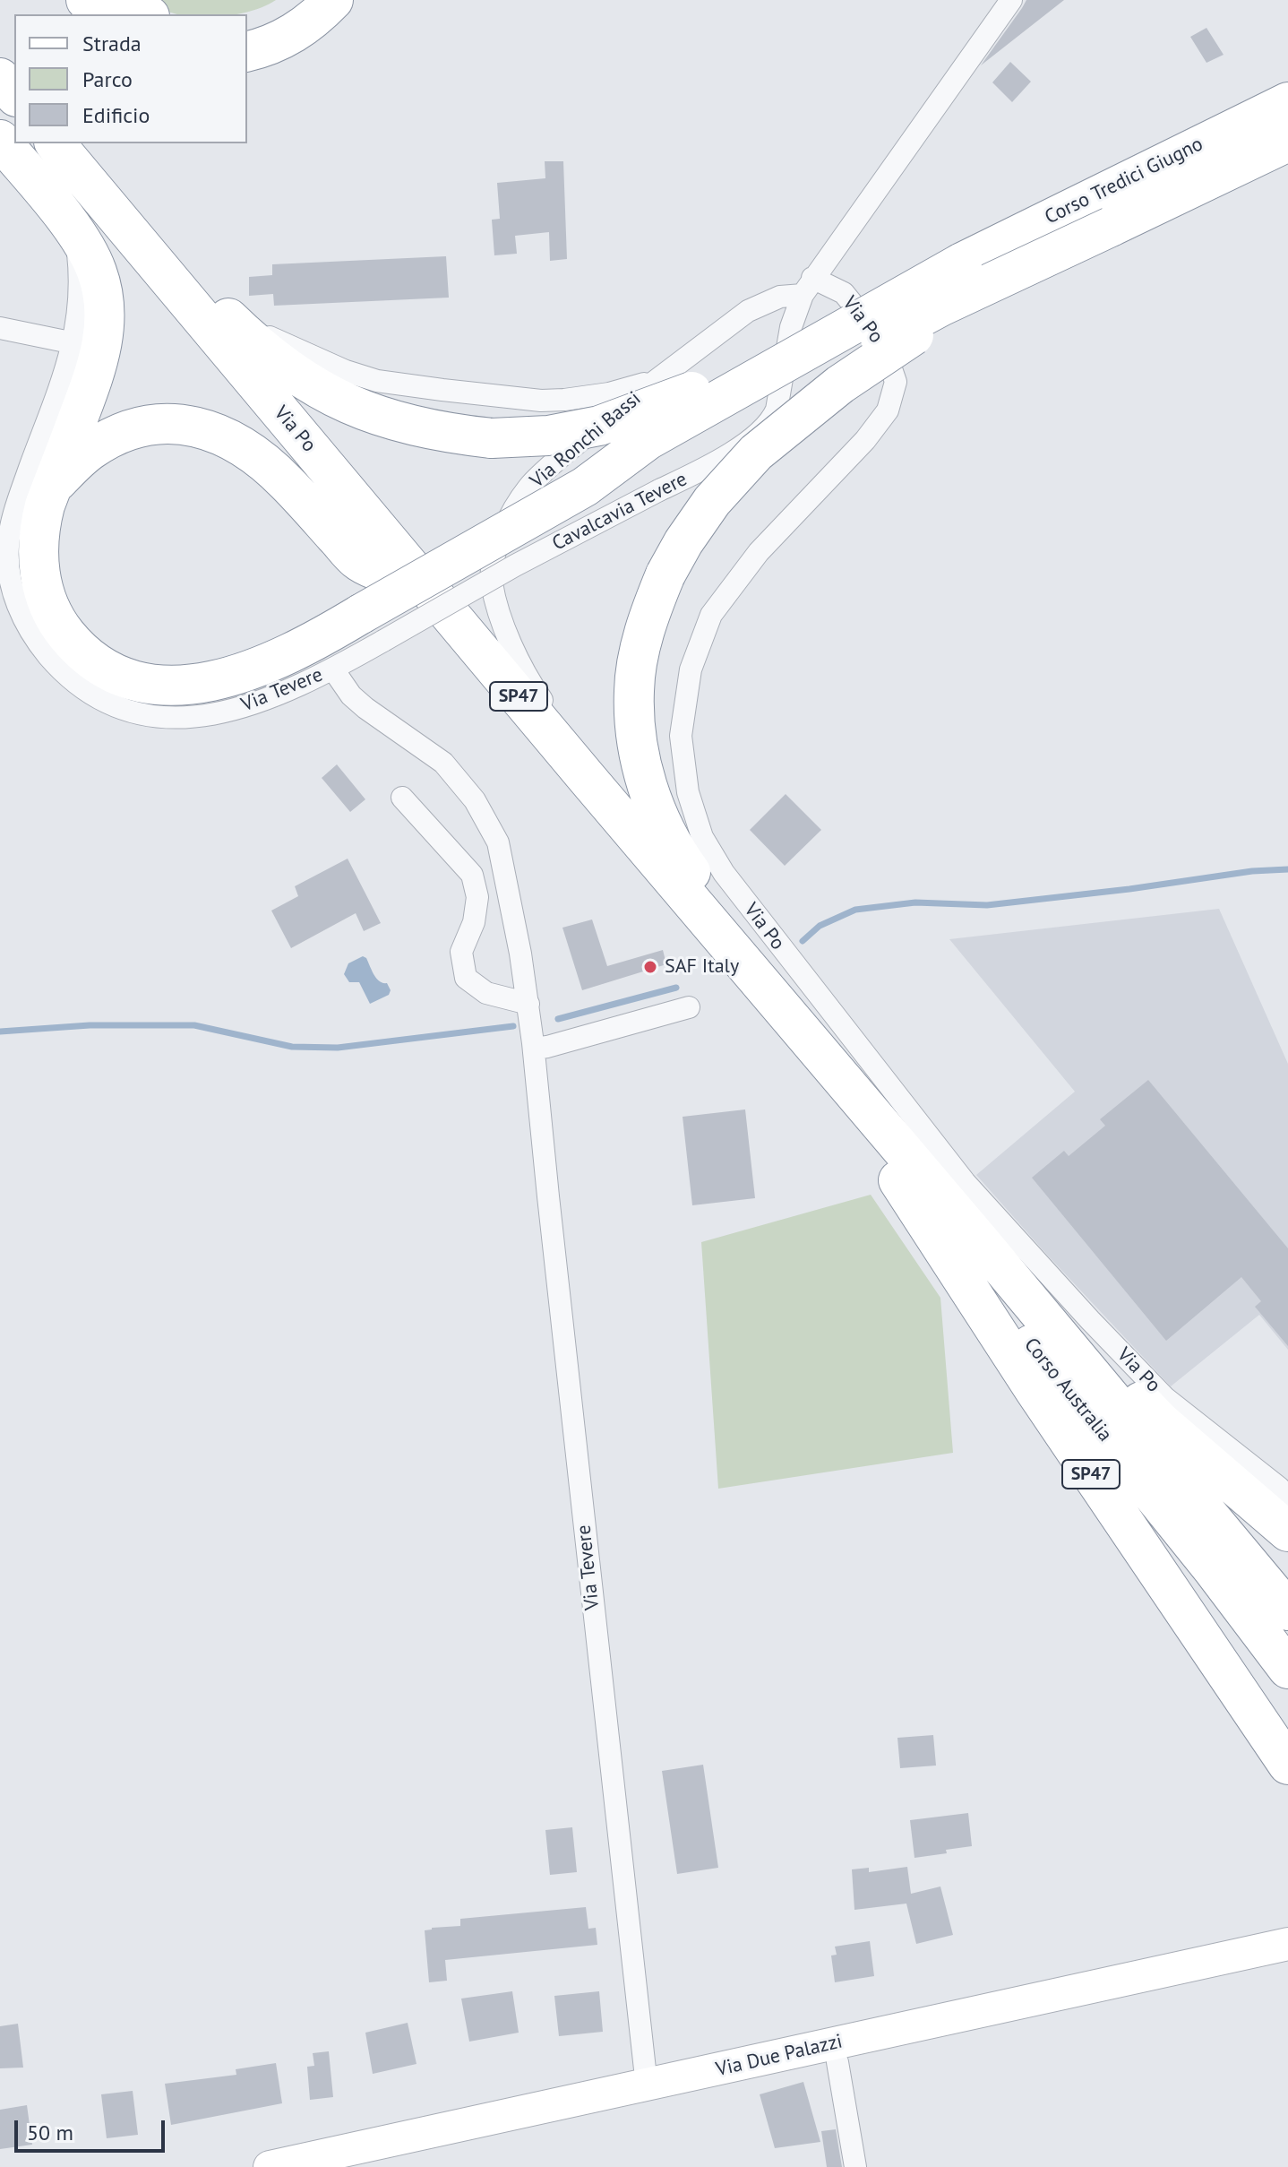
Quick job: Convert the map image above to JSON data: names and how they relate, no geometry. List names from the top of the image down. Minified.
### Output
{"streets":{"highway":["Corso Tredici Giugno","Via Po","SP47","Corso Australia"],"street":["Via Ronchi Bassi","Cavalcavia Tevere","Via Tevere","Via Due Palazzi"]},"crossings":[["Via Po","Via Ronchi Bassi"],["Via Po","Cavalcavia Tevere"],["Via Po","SP47"],["Via Po","Corso Australia"],["Via Ronchi Bassi","Cavalcavia Tevere"],["Cavalcavia Tevere","Via Tevere"],["Via Tevere","Via Due Palazzi"],["SP47","Corso Australia"]],"places":["SAF Italy"],"legend":["Strada","Parco","Edificio"],"scale_bar":"50 m"}
